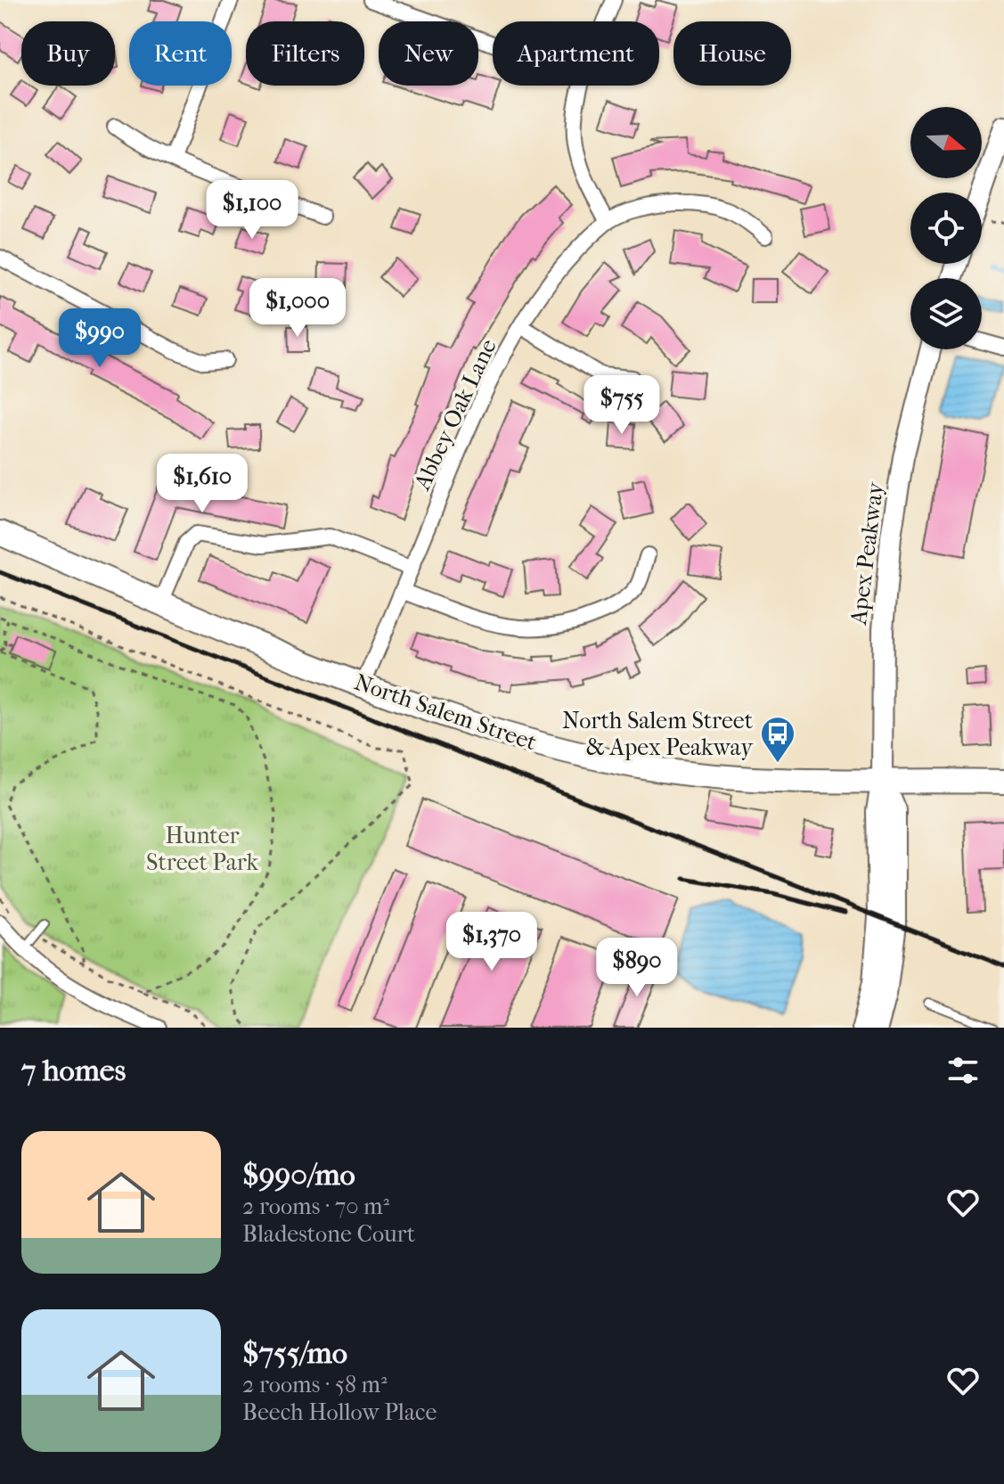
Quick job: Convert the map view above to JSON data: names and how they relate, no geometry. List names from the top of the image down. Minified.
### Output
{"streets":{"main road":["Apex Peakway","North Salem Street"],"street":["Abbey Oak Lane"]},"crossings":[["Abbey Oak Lane","North Salem Street"],["Apex Peakway","North Salem Street"]],"parks":["Hunter Street Park"],"places":{"bus stop":["North Salem Street & Apex Peakway"]},"north":"right","page":{"chip":["Buy","Rent","Filters","New","Apartment","House"],"price":["$1,100","$1,000","$990","$755","$1,610","$1,370","$890"],"heading":"7 homes","list":[{"name":"$990/mo","note":"2 rooms · 70 m² · Bladestone Court"},{"name":"$755/mo","note":"2 rooms · 58 m² · Beech Hollow Place"}]}}
